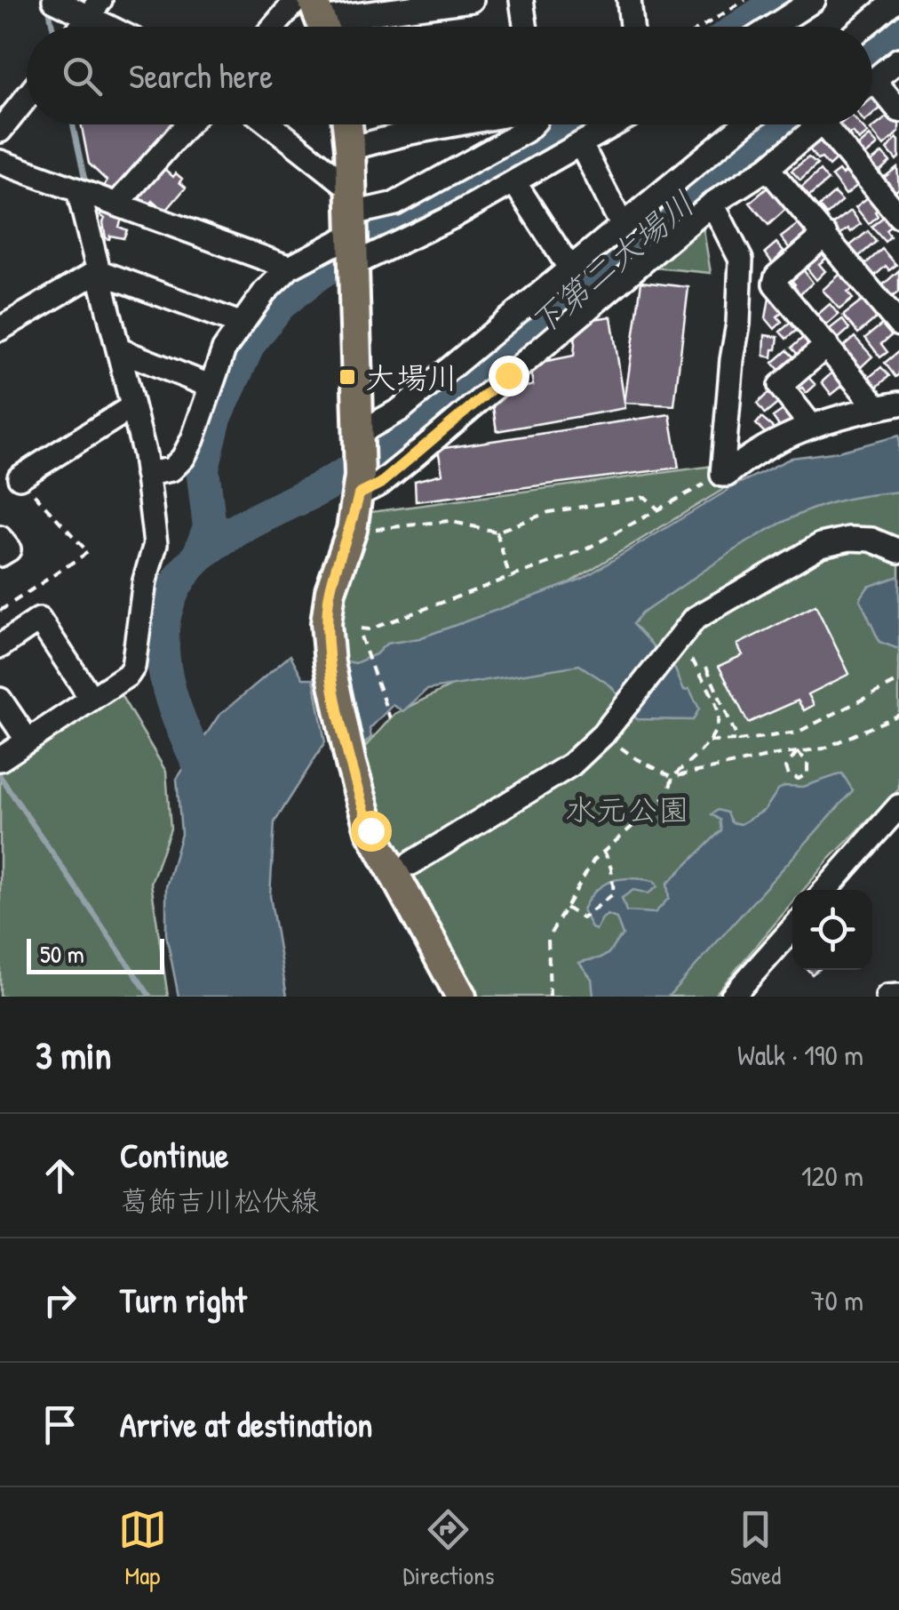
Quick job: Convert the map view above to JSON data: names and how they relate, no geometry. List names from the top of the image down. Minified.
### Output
{"water":["下第二大場川"],"parks":["水元公園"],"places":{"transit":["大場川"]},"scale_bar":"50 m","page":{"search":"Search here","scale":"50 m","heading":["3 min","Walk · 190 m"],"list":[["Continue","葛飾吉川松伏線","120 m"],["Turn right","70 m"],"Arrive at destination"],"nav":["Map","Directions","Saved"]}}
